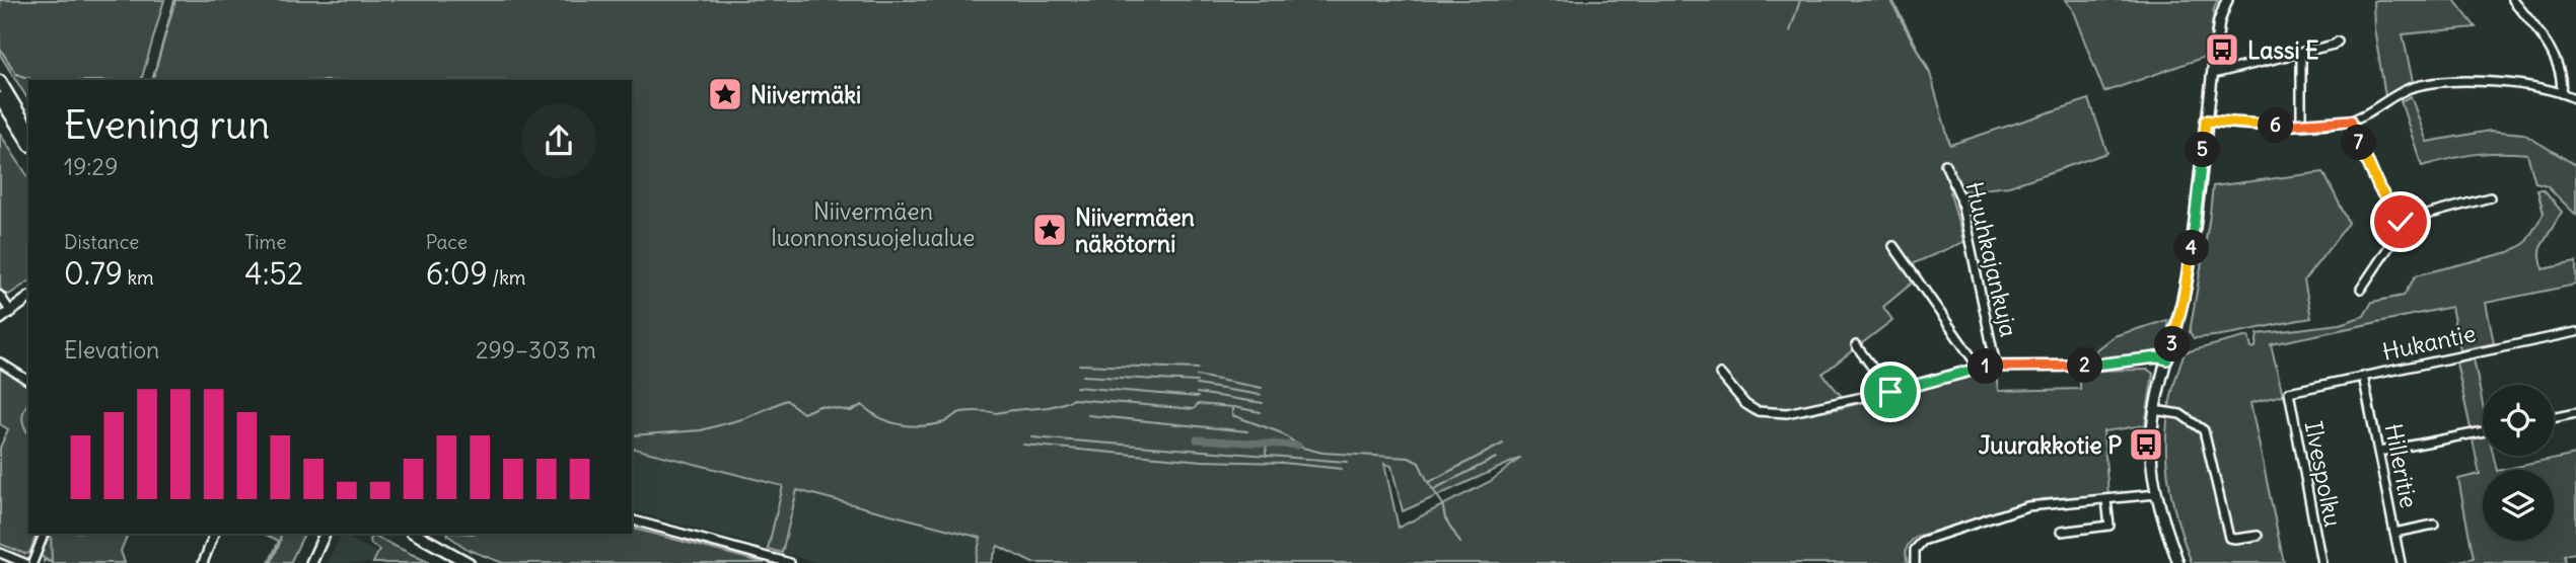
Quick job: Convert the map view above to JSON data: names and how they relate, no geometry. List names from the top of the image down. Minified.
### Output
{"streets":{"street":["Huuhkajankuja","Hukantie","Hilleritie","Ilvespolku"]},"crossings":[["Hukantie","Hilleritie"],["Hukantie","Ilvespolku"]],"parks":["Niivermäen luonnonsuojelualue"],"places":{"bus stop":["Lassi E","Juurakkotie P"],"place":["Niivermäki","Niivermäen näkötorni"]},"page":{"heading":["Evening run","19:29"],"pins":["6","7","5","4","3","2","1"],"stats":[["Distance","0.79 km"],["Time","4:52"],["Pace","6:09 /km"]],"chart":["Elevation","299–303 m"]}}
